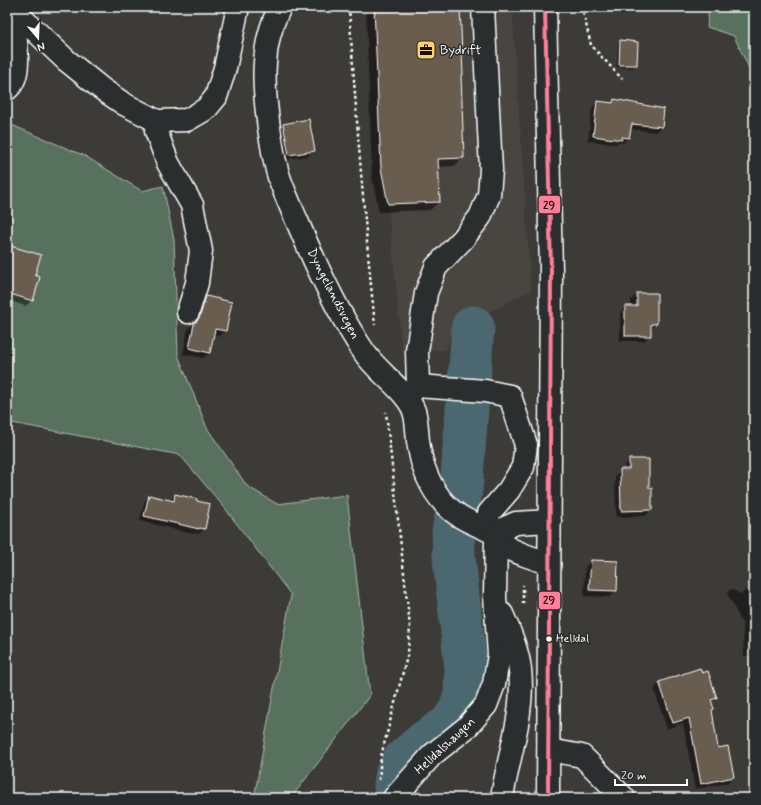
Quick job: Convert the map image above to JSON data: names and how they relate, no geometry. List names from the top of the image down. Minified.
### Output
{"streets":{"street":["Dyngelandsvegen","Helldalshaugen"]},"crossings":[["Dyngelandsvegen","Helldalshaugen"]],"places":{"office":["Bydrift"],"other":["Helldal"]},"lines":["transit line 29"],"scale_bar":"20 m","north":"bottom"}
